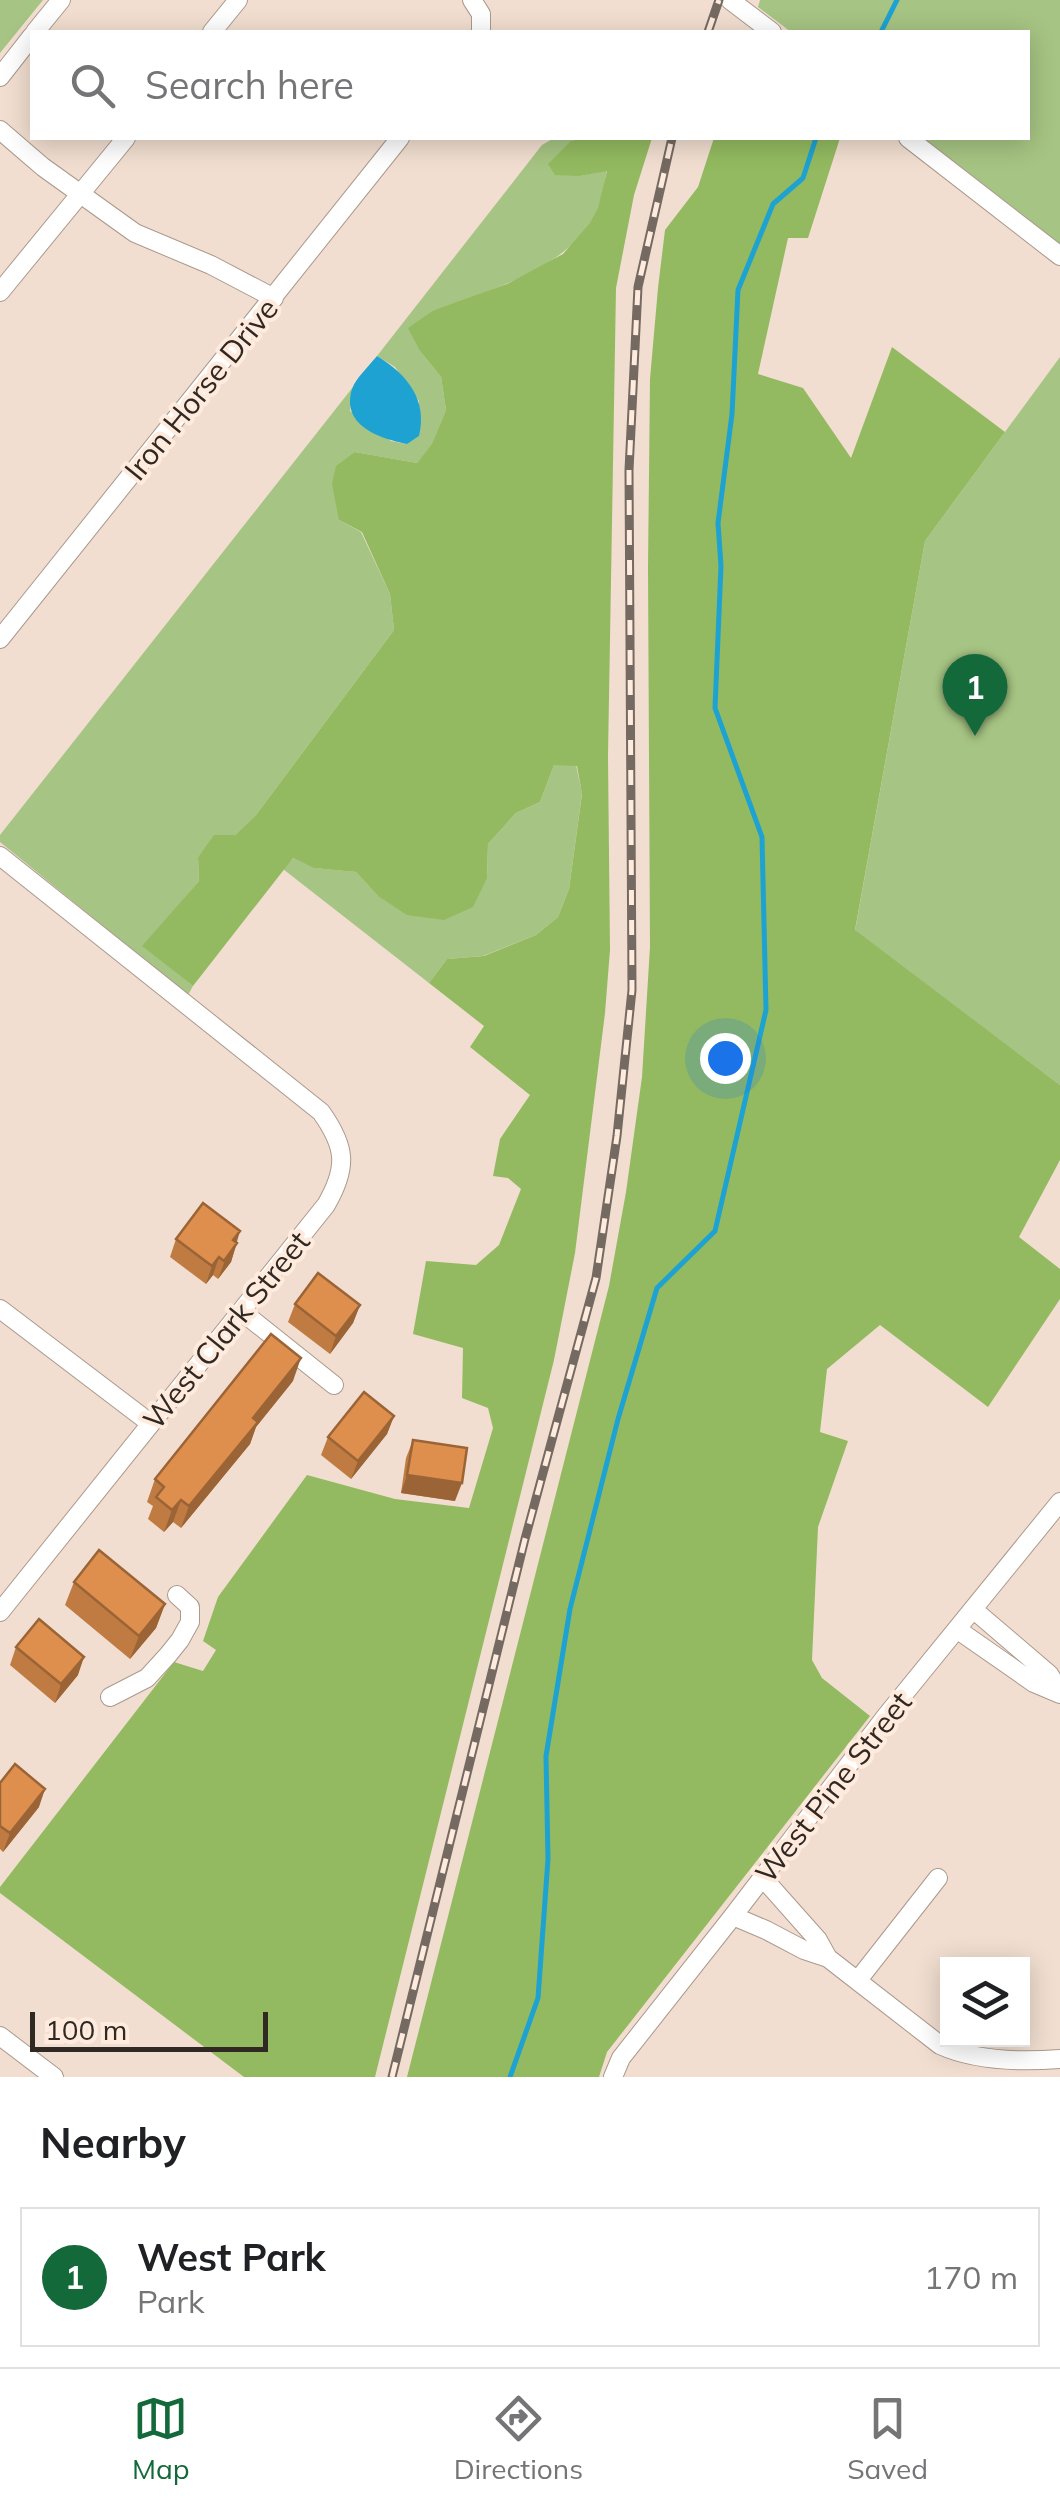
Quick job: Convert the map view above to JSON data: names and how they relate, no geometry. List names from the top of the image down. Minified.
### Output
{"streets":{"street":["Iron Horse Drive","West Clark Street","West Pine Street"]},"scale_bar":"100 m","page":{"search":"Search here","pins":"1","scale":"100 m","heading":"Nearby","list":[{"mark":"1","name":"West Park","note":"Park","value":"170 m"}],"nav":["Map","Directions","Saved"]}}
